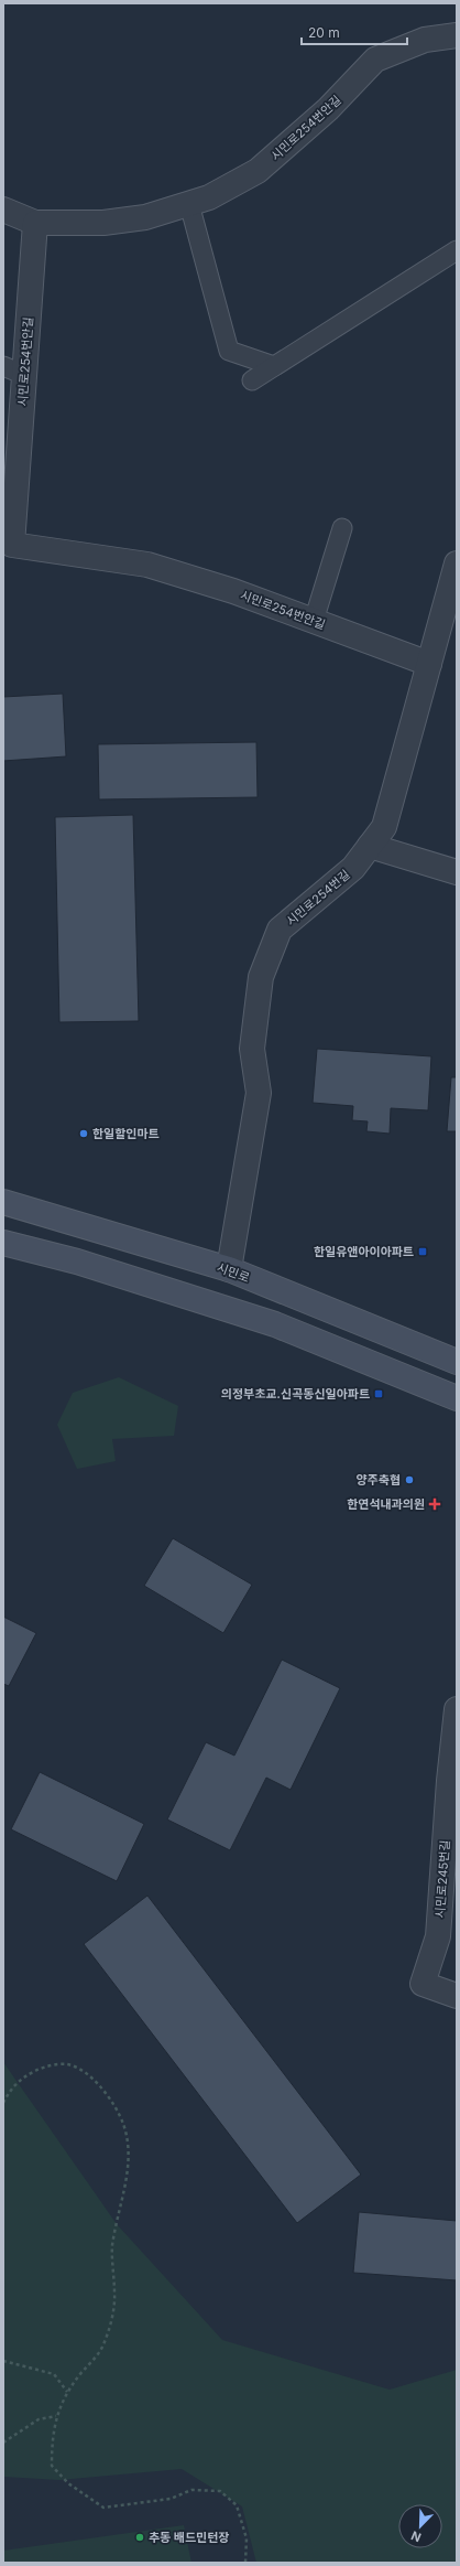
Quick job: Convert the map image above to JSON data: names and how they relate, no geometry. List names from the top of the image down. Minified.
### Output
{"streets":{"street":["시민로254번안길","시민로254번길","시민로","시민로245번길"]},"crossings":[["시민로254번안길","시민로254번길"],["시민로254번길","시민로"]],"places":{"other":["한일할인마트","양주축협","추동 배드민턴장"],"transit":["한일유앤아이아파트","의정부초교.신곡동신일아파트"],"health":["한연석내과의원"]},"scale_bar":"20 m","north":"bottom left"}
